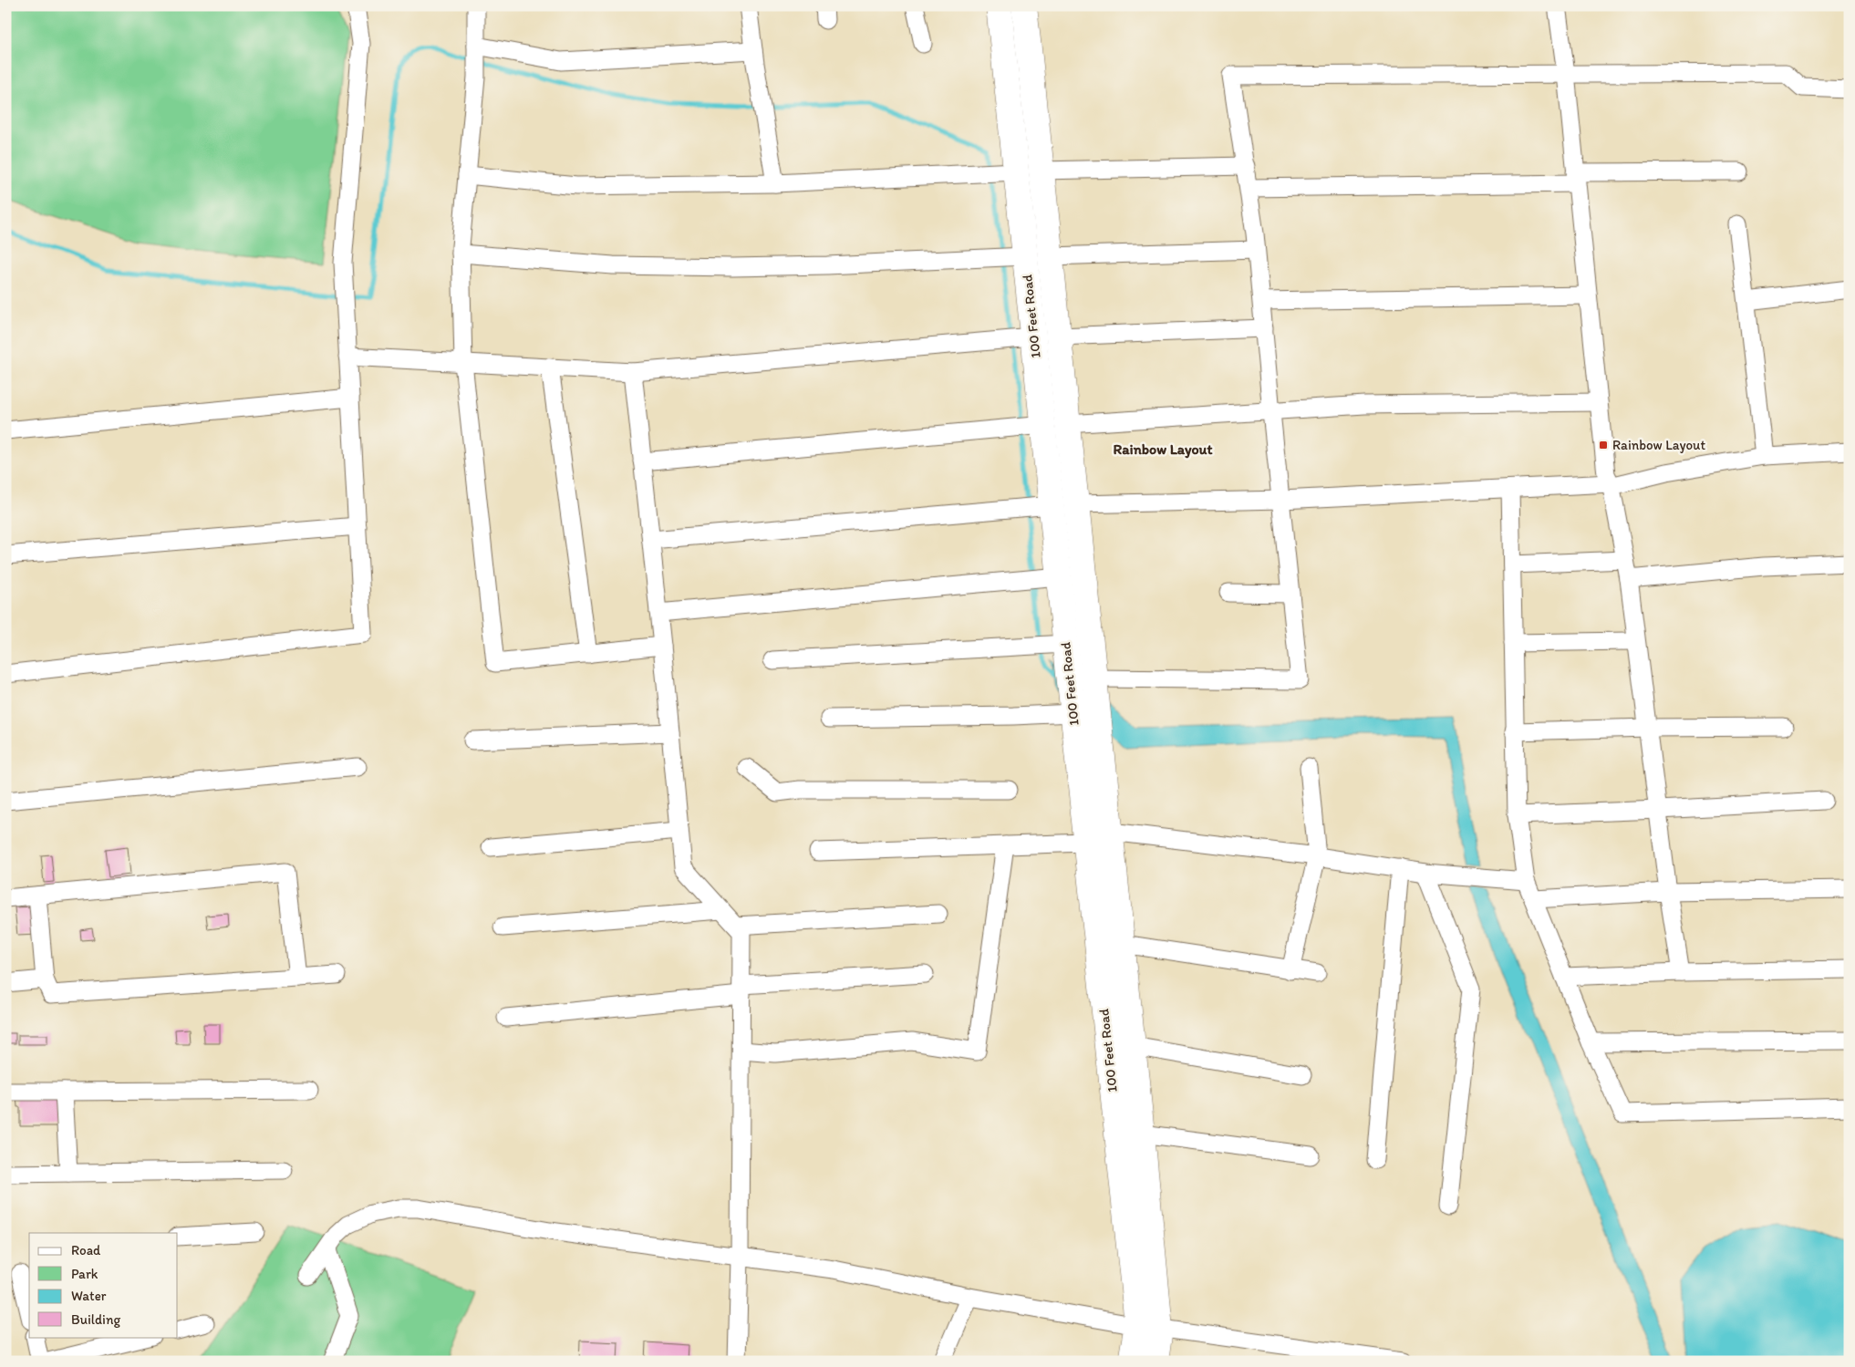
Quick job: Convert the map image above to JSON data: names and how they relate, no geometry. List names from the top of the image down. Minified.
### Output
{"streets":{"main road":["100 Feet Road"]},"districts":["Rainbow Layout"],"places":{"transit":["Rainbow Layout"]},"legend":["Road","Park","Water","Building"]}
